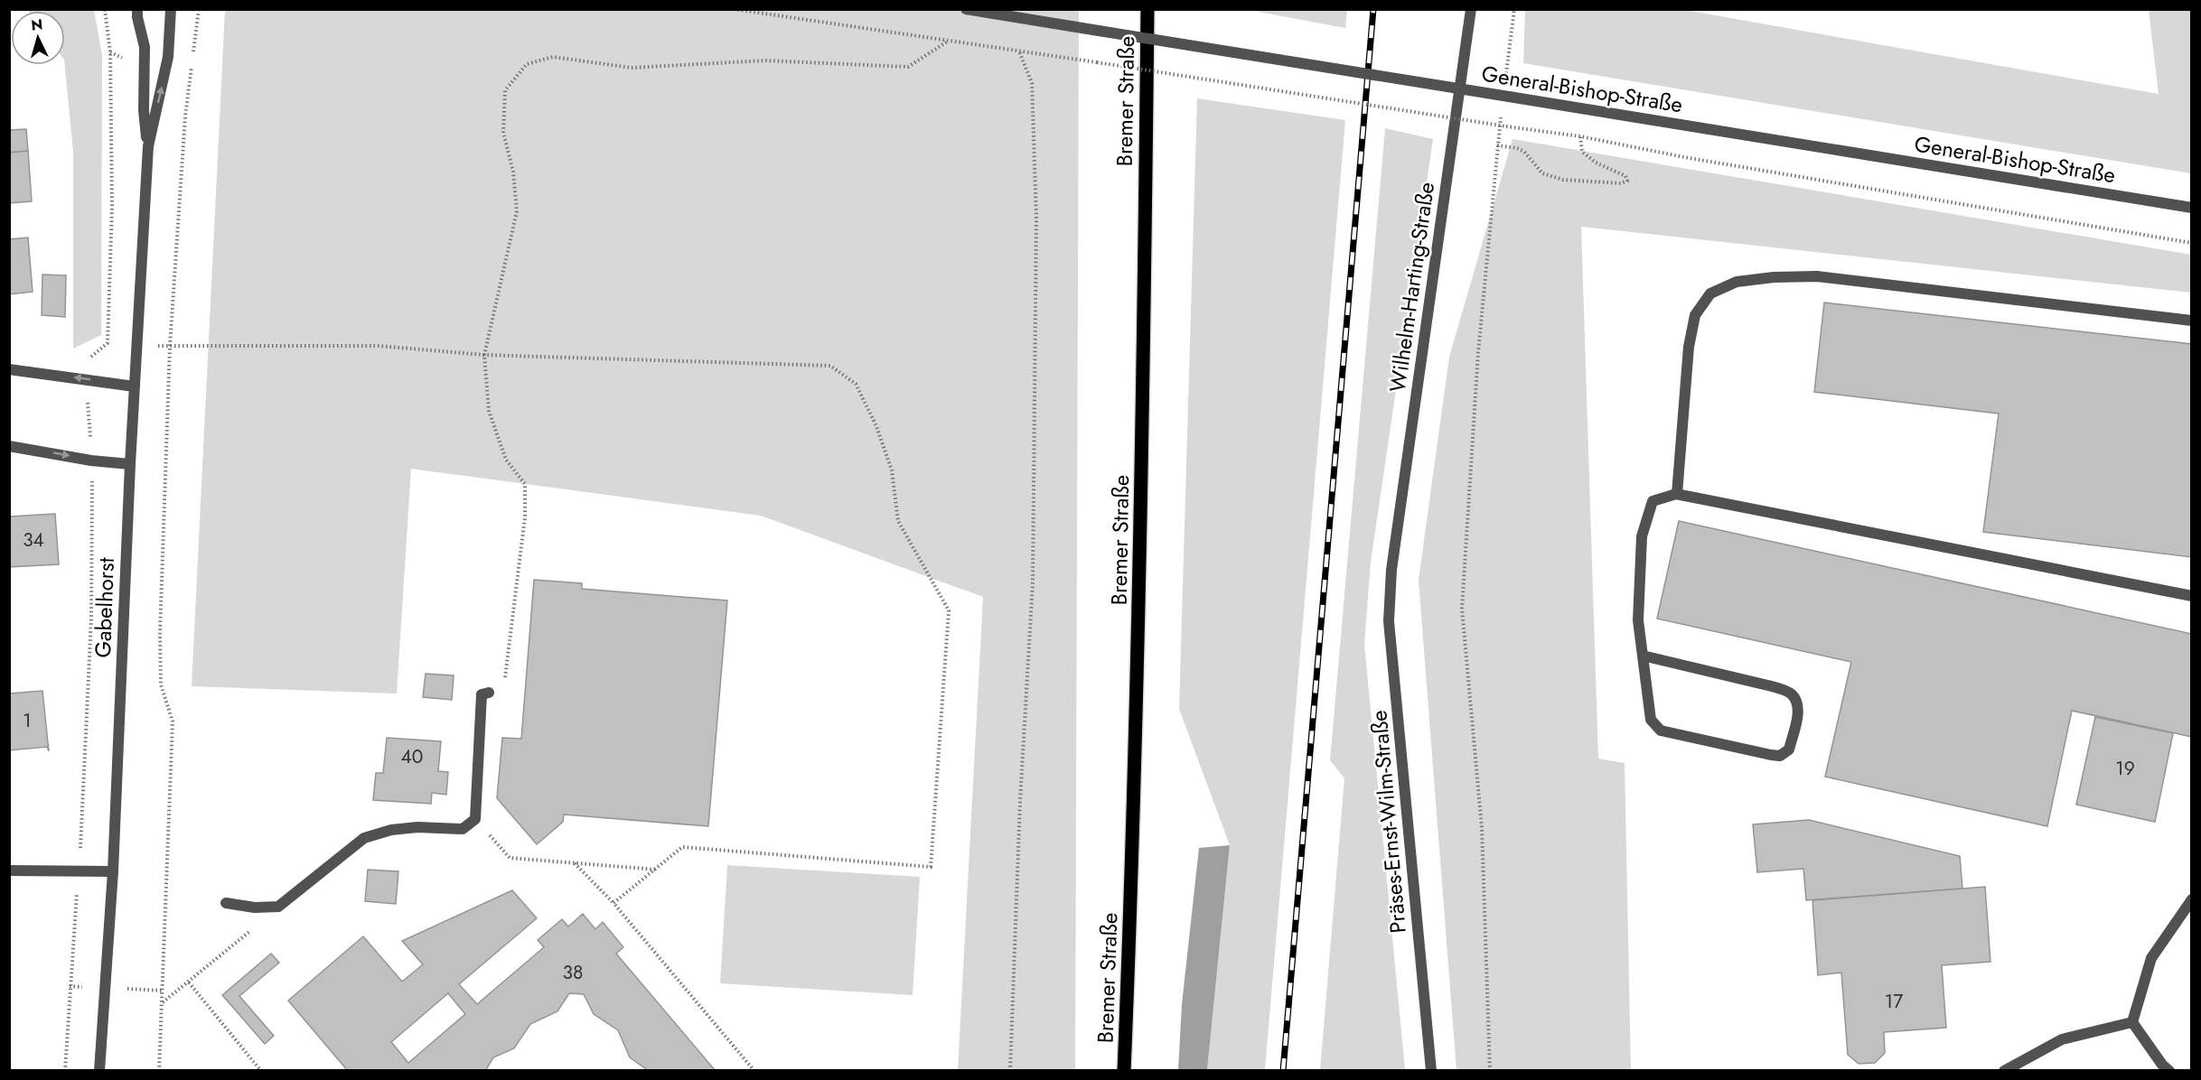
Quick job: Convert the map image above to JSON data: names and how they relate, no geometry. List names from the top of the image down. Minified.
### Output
{"streets":{"main road":["Bremer Straße"],"street":["General-Bishop-Straße","Wilhelm-Harting-Straße","Gabelhorst","Präses-Ernst-Wilm-Straße"]},"crossings":[["Wilhelm-Harting-Straße","Präses-Ernst-Wilm-Straße"]],"house_numbers":["34","1","40","19","38","17"],"north":"top"}
